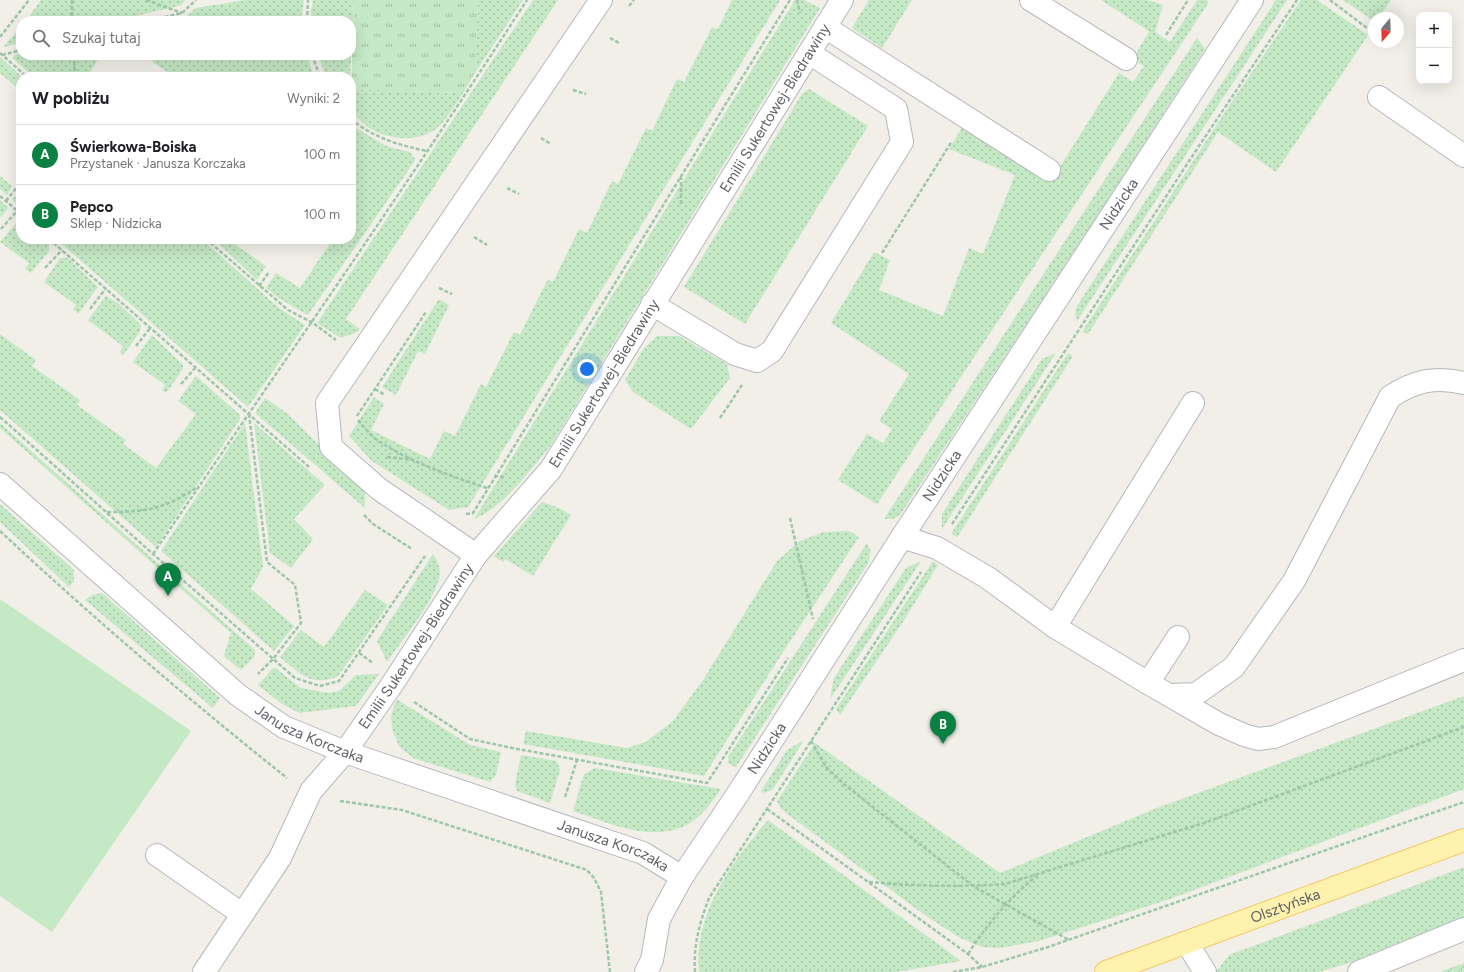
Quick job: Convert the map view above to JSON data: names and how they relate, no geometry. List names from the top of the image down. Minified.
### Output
{"streets":{"main road":["Olsztyńska"],"street":["Emilii Sukertowej-Biedrawiny","Nidzicka","Janusza Korczaka"]},"crossings":[["Emilii Sukertowej-Biedrawiny","Janusza Korczaka"],["Nidzicka","Janusza Korczaka"]],"north":"bottom","page":{"map_buttons":["+","−"],"search":"Szukaj tutaj","heading":["W pobliżu","Wyniki: 2"],"list":[{"mark":"A","name":"Świerkowa-Boiska","note":"Przystanek · Janusza Korczaka","value":"100 m"},{"mark":"B","name":"Pepco","note":"Sklep · Nidzicka","value":"100 m"}],"pins":["A","B"]}}
